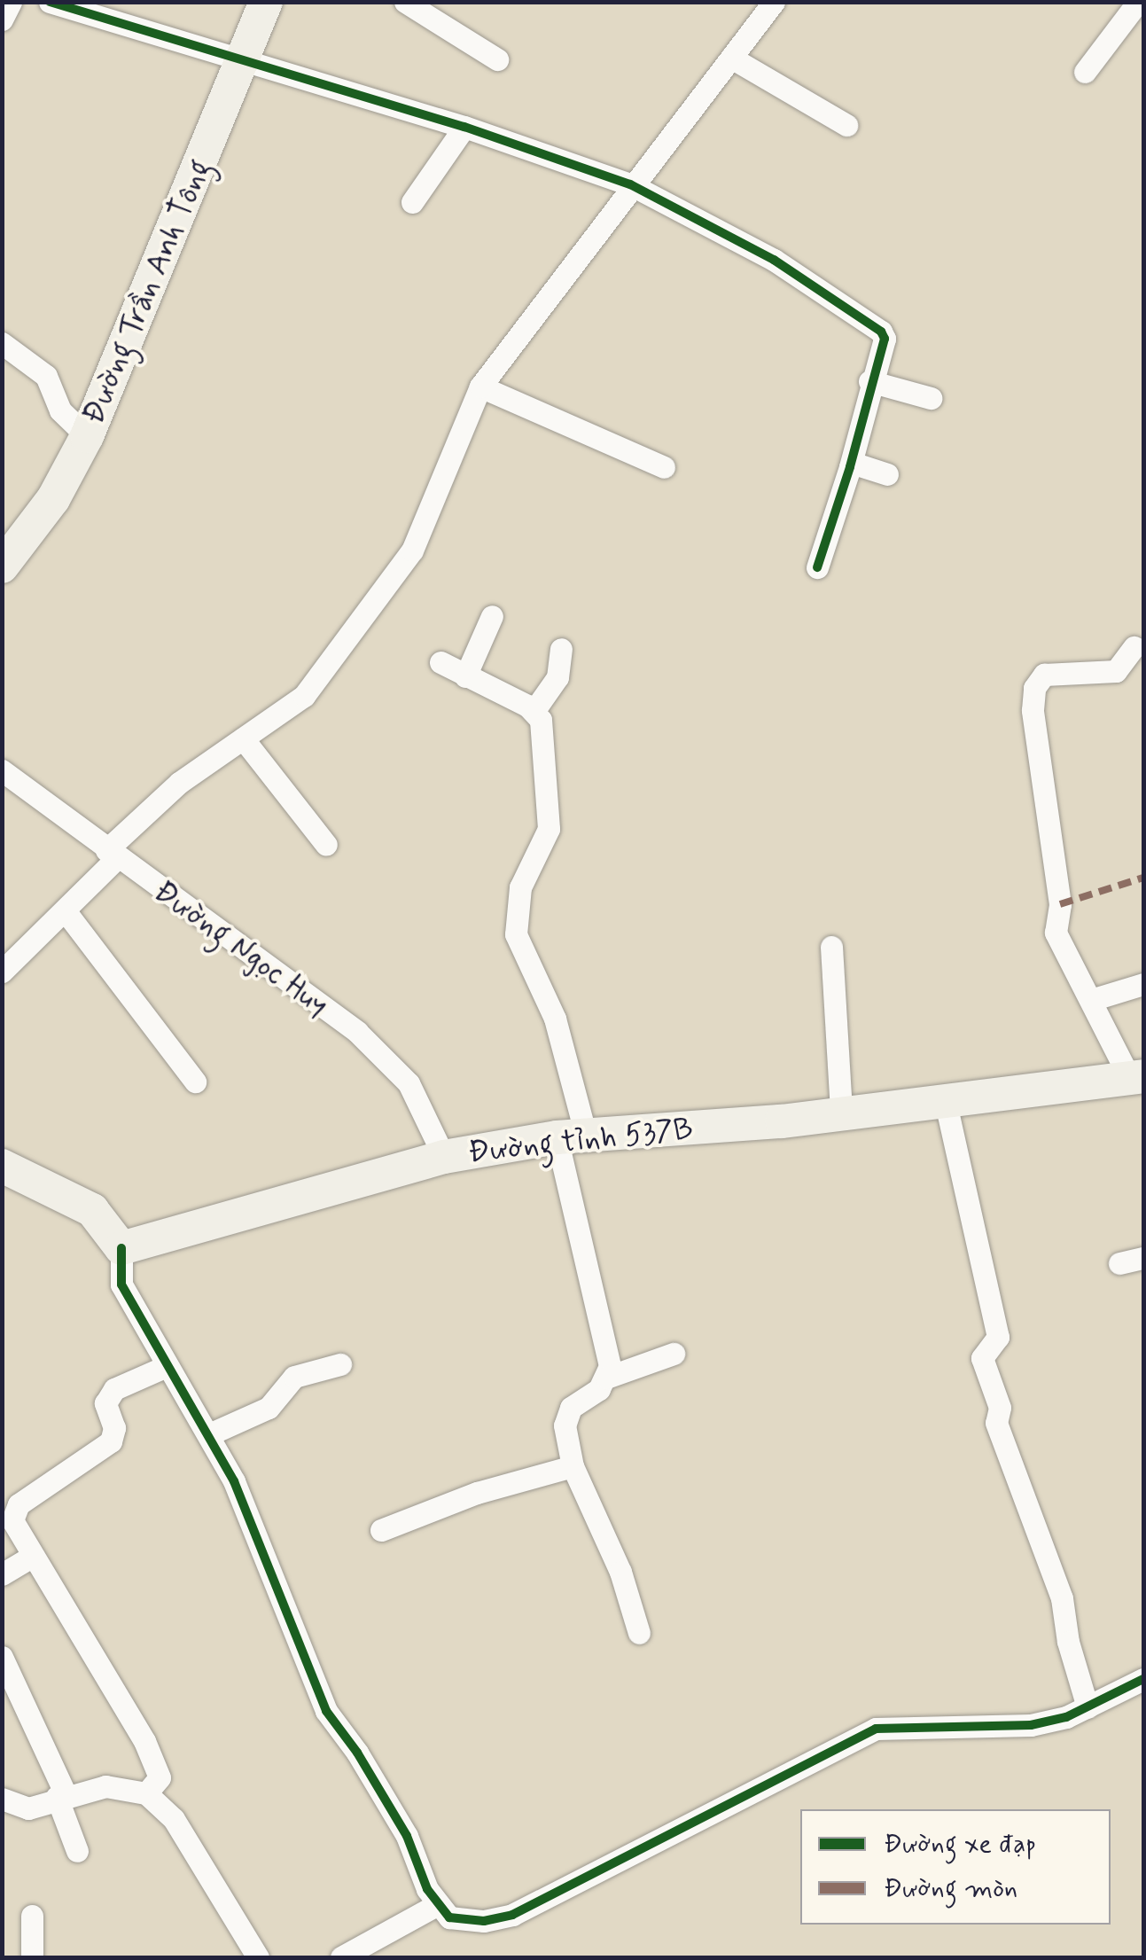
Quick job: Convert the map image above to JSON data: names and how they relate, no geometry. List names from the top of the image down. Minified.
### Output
{"streets":{"main road":["Đường Trần Anh Tông","Đường tỉnh 537B"],"street":["Đường Ngọc Huy"]},"crossings":[["Đường Ngọc Huy","Đường tỉnh 537B"]],"legend":["Đường xe đạp","Đường mòn"]}
